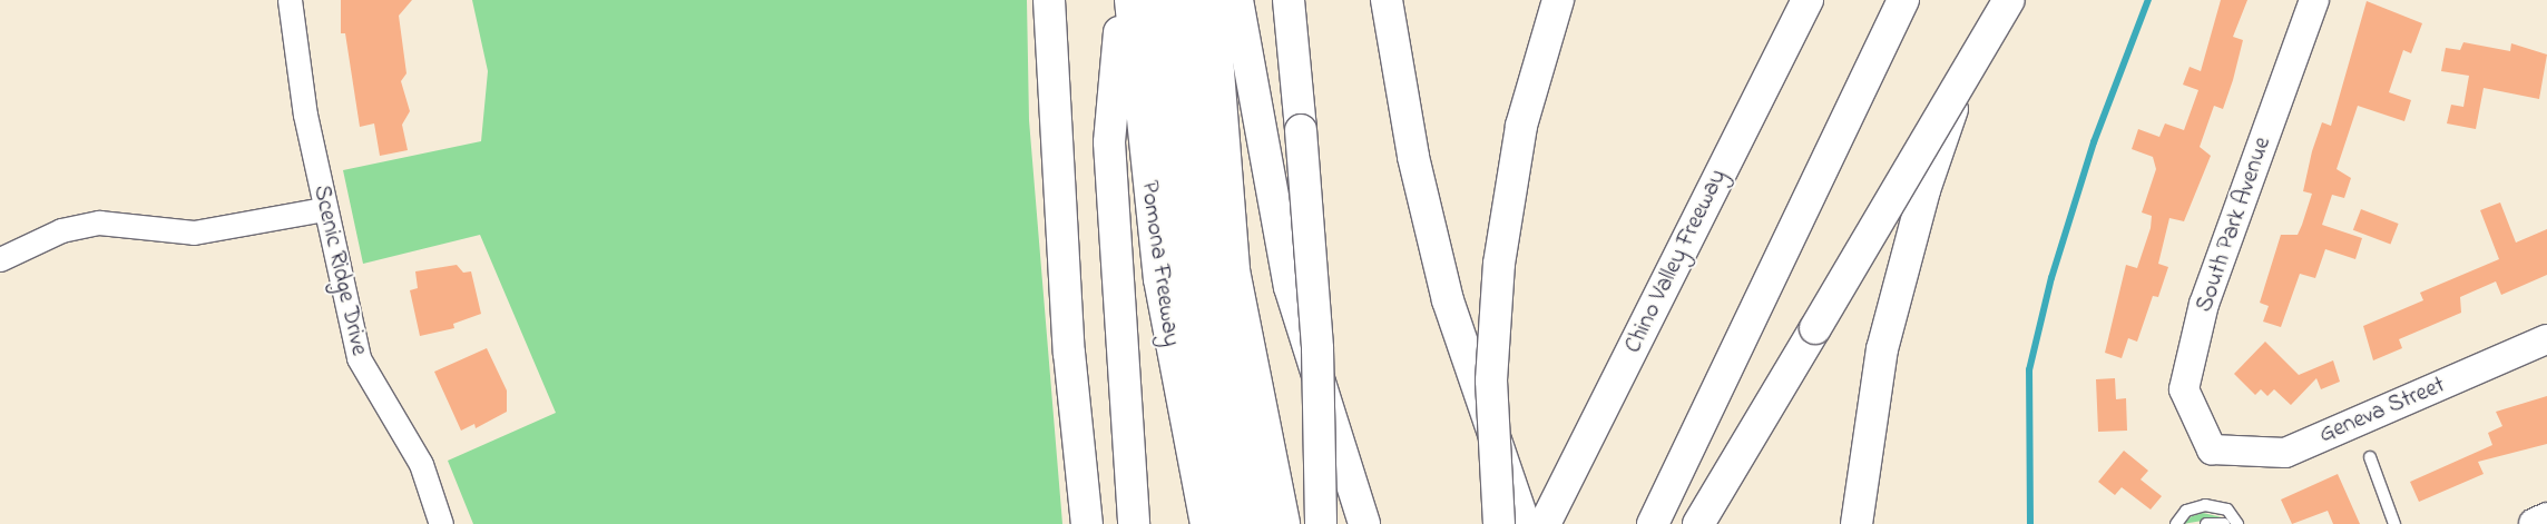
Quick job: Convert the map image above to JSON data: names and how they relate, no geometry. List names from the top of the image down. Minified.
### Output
{"streets":{"main road":["Chino Valley Freeway","Pomona Freeway"],"street":["South Park Avenue","Scenic Ridge Drive","Geneva Street"]},"crossings":[["South Park Avenue","Geneva Street"]]}
